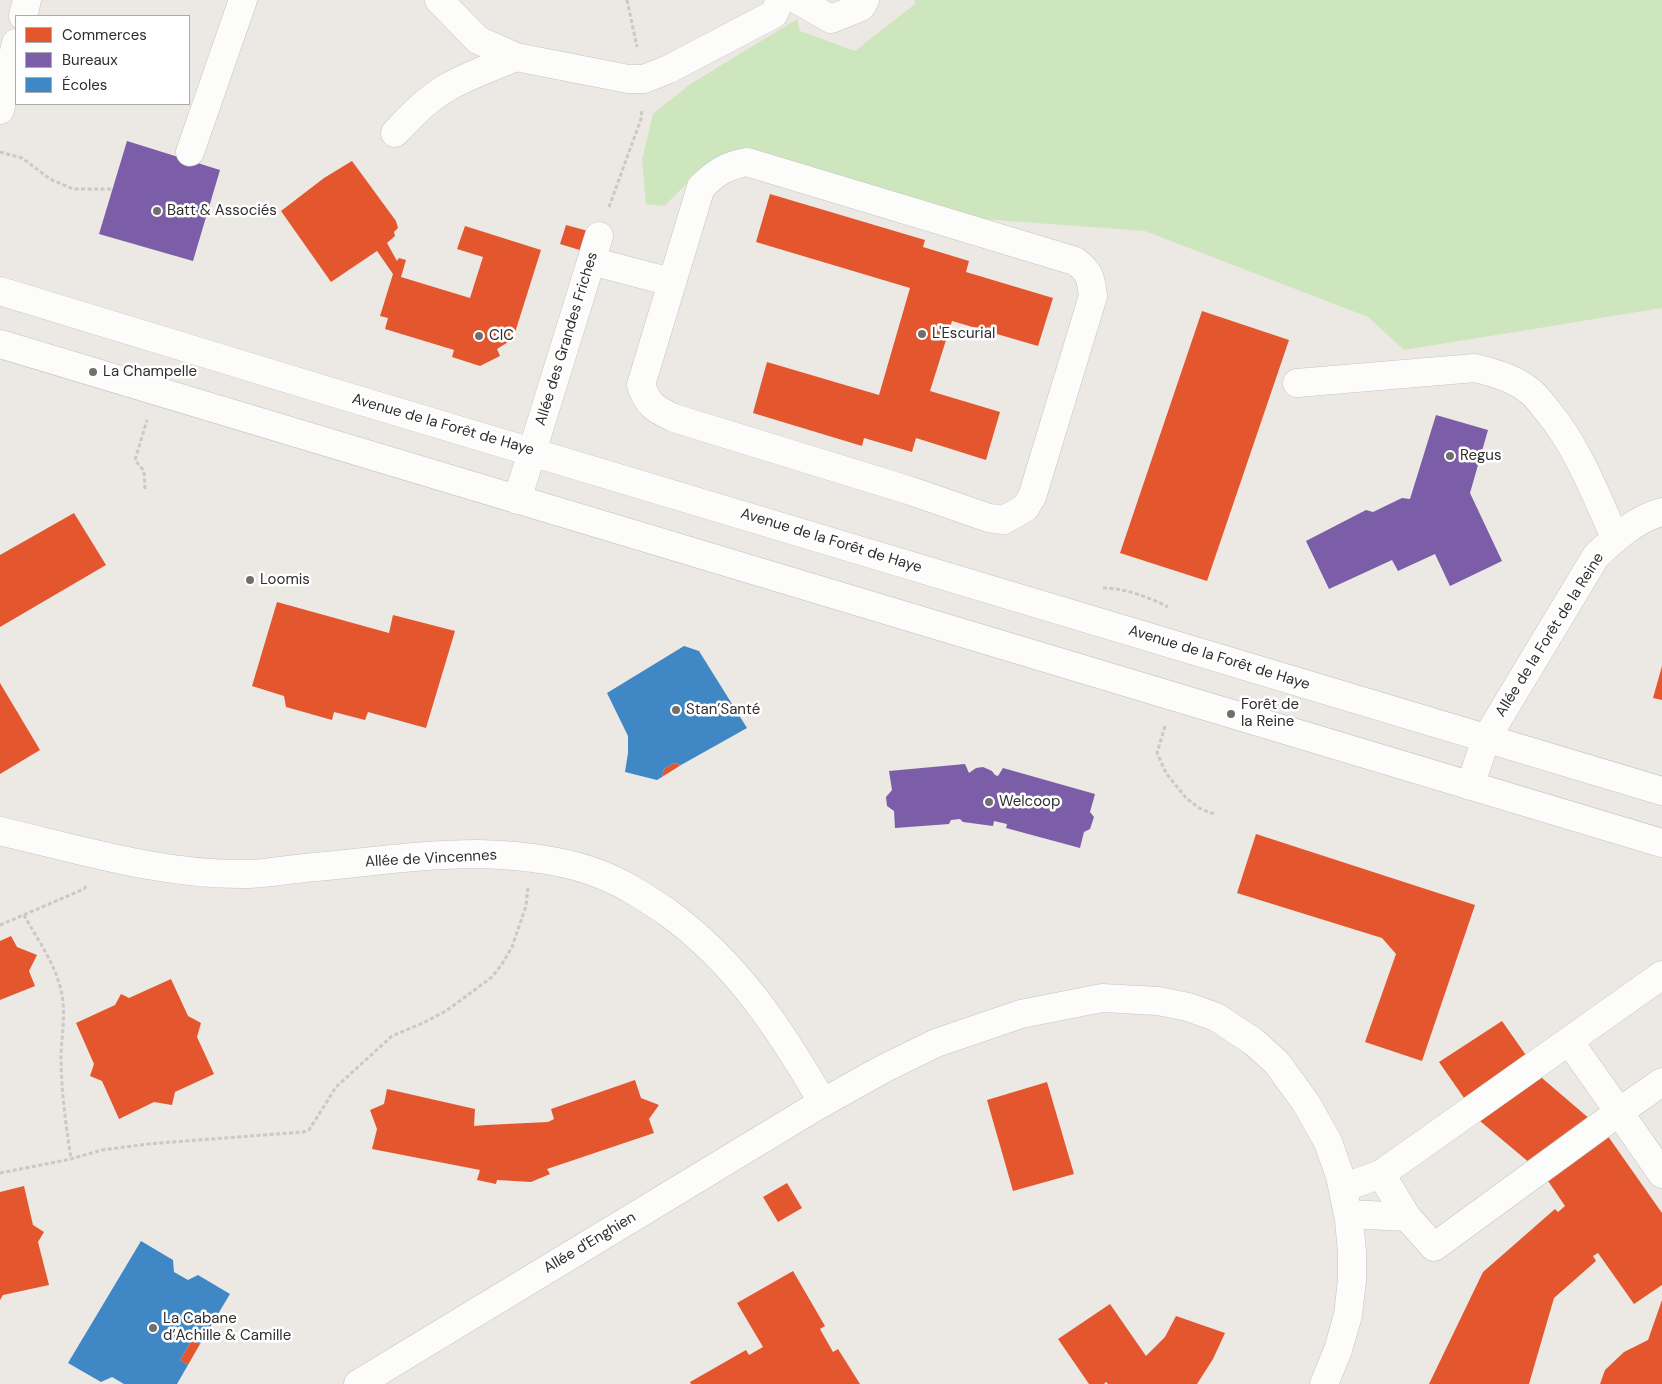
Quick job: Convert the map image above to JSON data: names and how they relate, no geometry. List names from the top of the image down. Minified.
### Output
{"streets":{"street":["Allée des Grandes Friches","Avenue de la Forêt de Haye","Allée de la Forêt de la Reine","Allée de Vincennes","Allée d'Enghien"]},"crossings":[["Allée des Grandes Friches","Avenue de la Forêt de Haye"],["Avenue de la Forêt de Haye","Allée de la Forêt de la Reine"],["Allée de Vincennes","Allée d'Enghien"]],"places":["Batt & Associés","L'Escurial","CIC","La Champelle","Regus","Loomis","Stan’Santé","Forêt de la Reine","Welcoop","La Cabane d’Achille & Camille"],"legend":["Commerces","Bureaux","Écoles"]}
